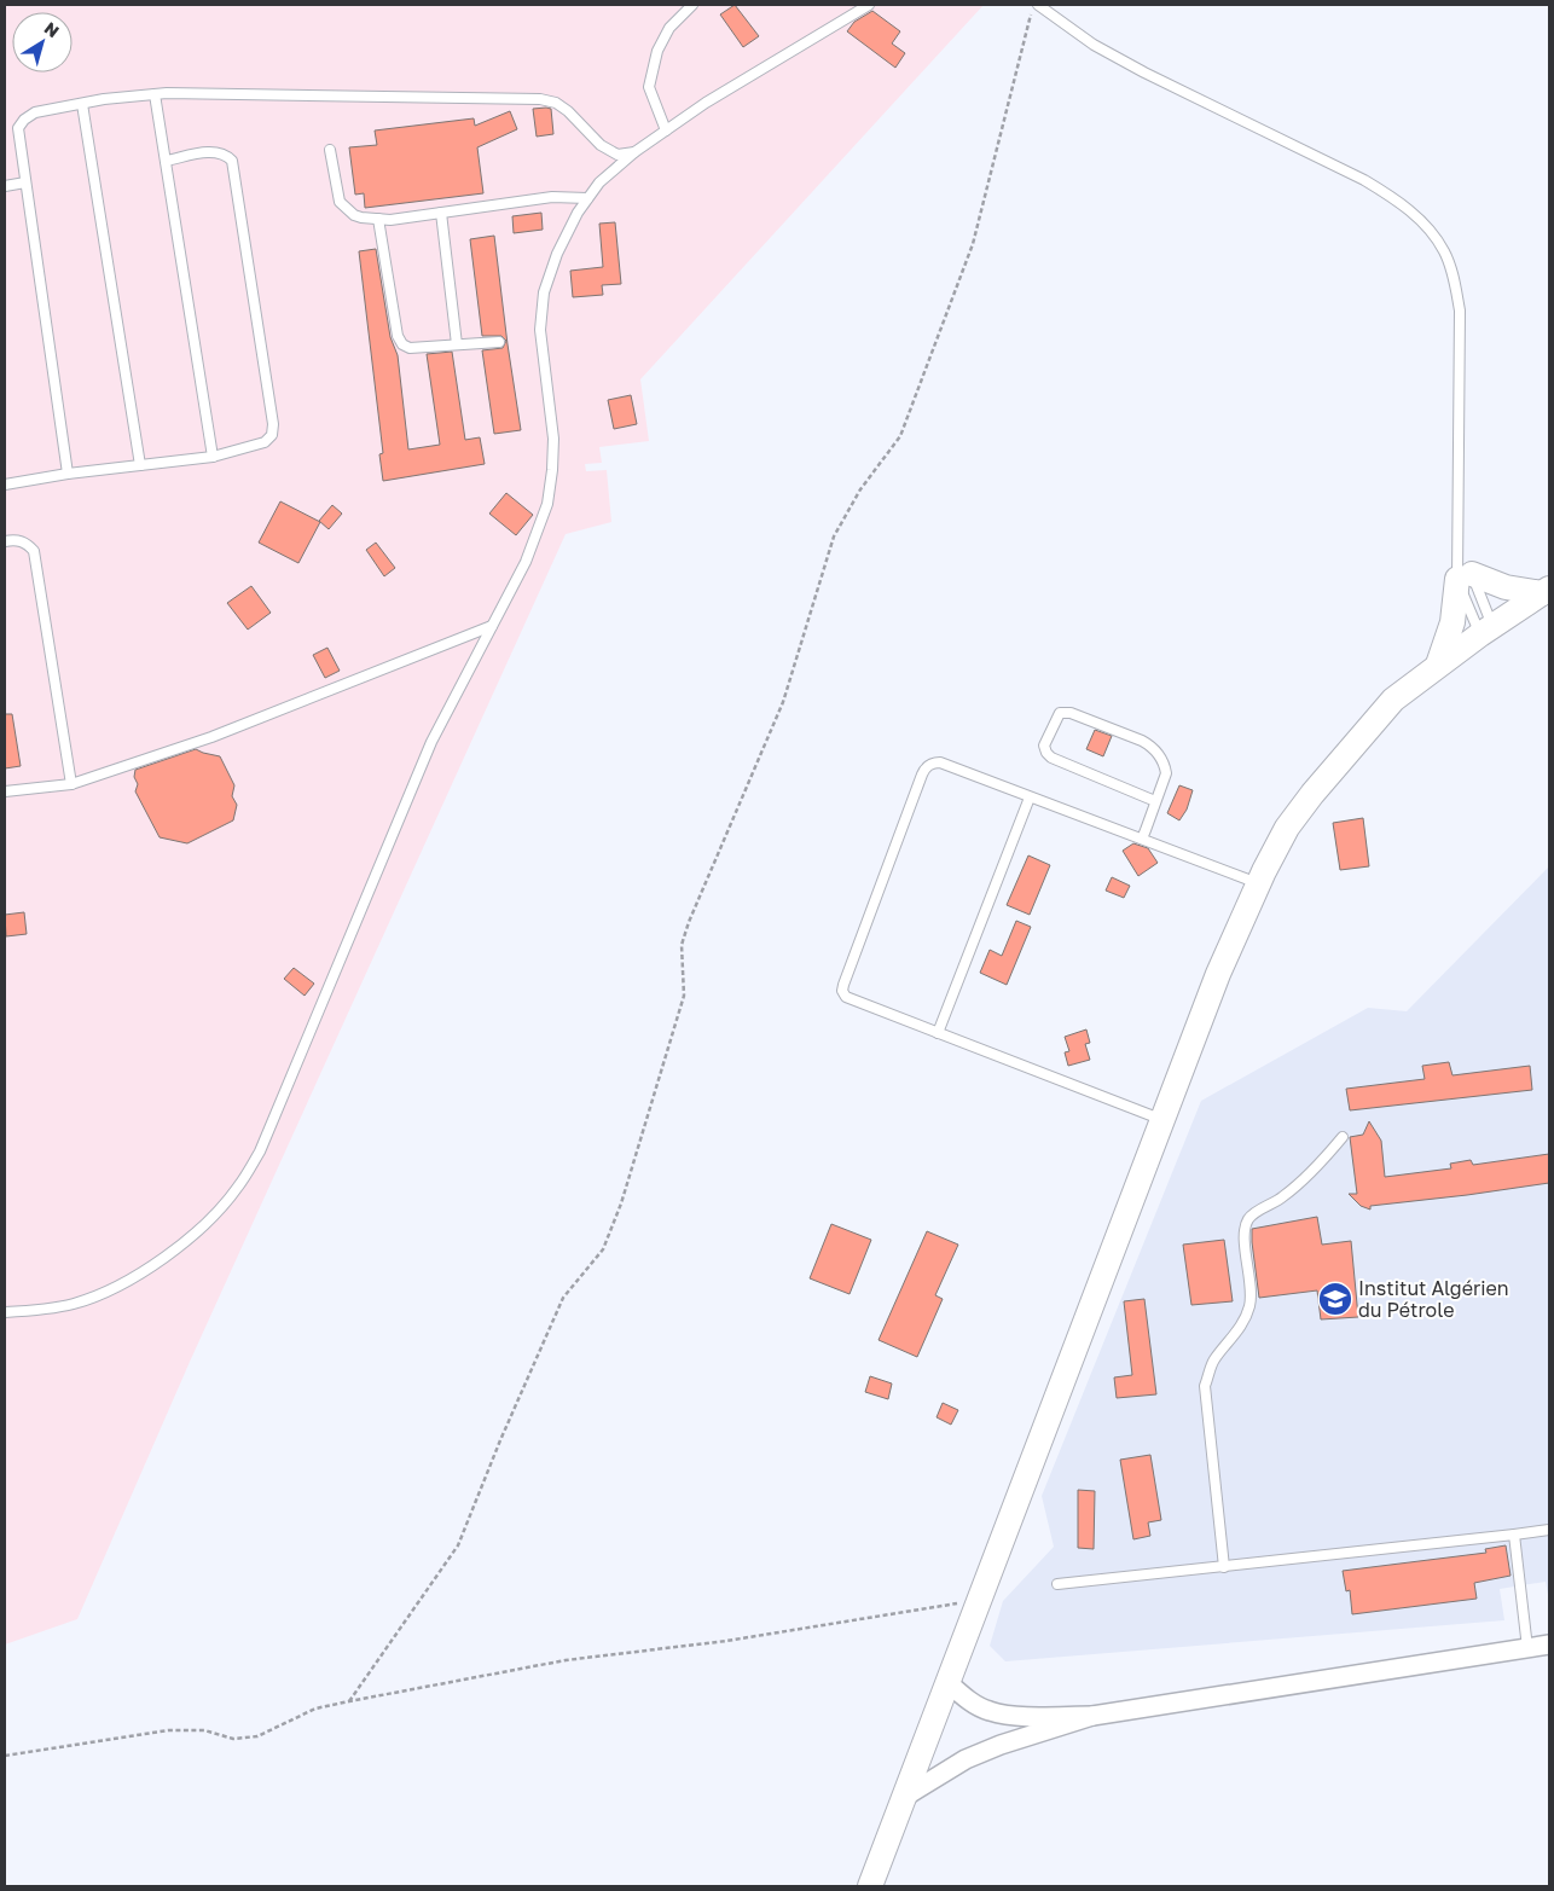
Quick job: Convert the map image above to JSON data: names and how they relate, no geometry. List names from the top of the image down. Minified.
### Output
{"places":{"school or university":["Institut Algérien du Pétrole"]},"north":"top right"}
